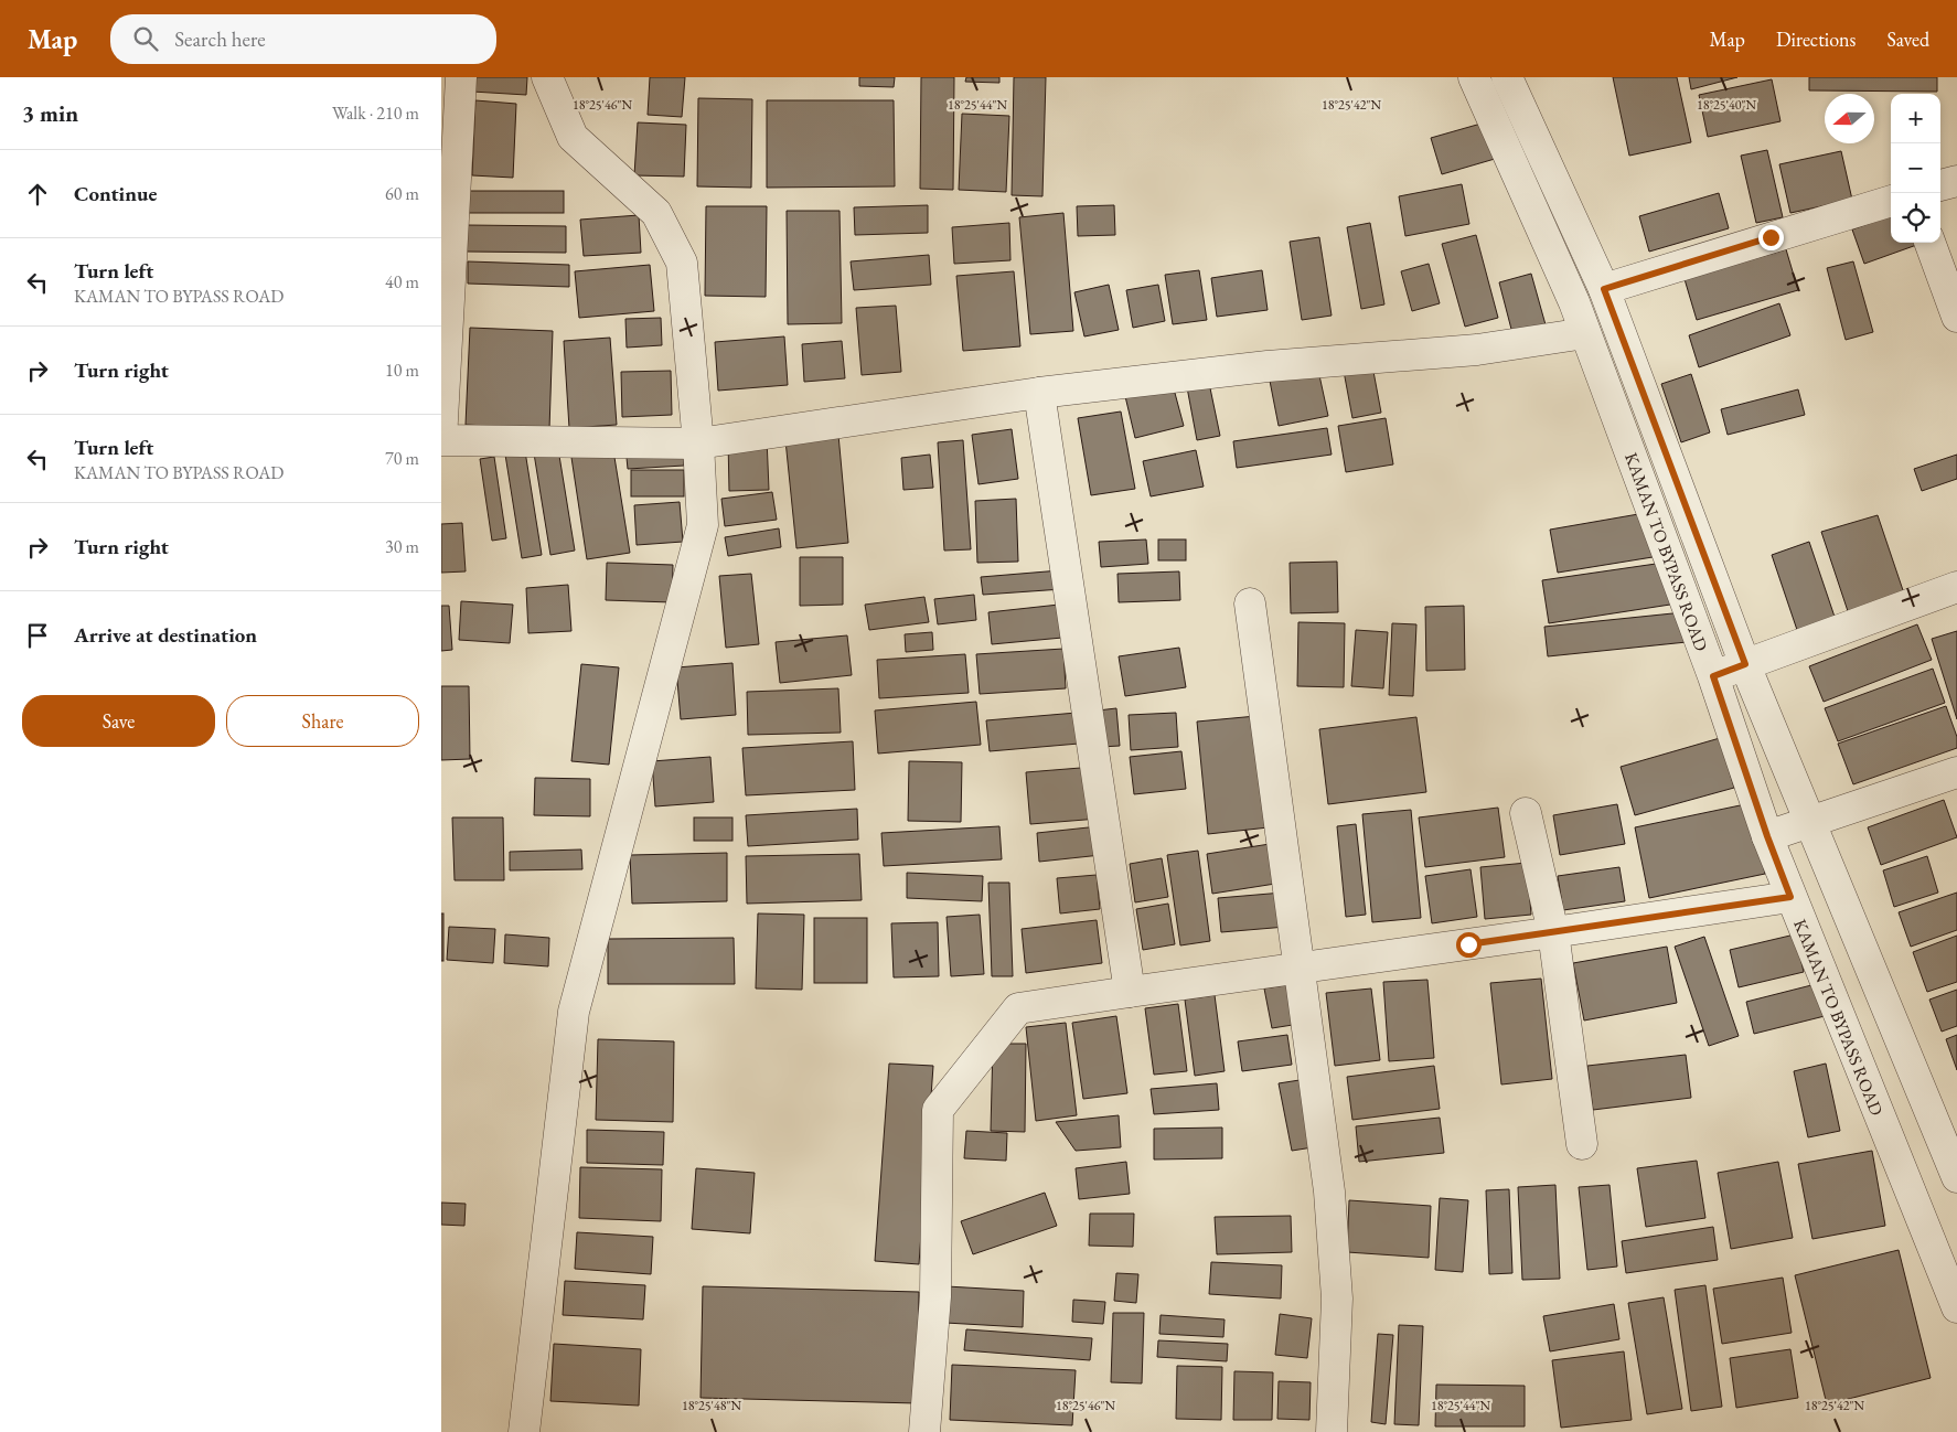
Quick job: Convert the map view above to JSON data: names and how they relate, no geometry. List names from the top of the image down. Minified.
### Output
{"streets":{"street":["KAMAN TO BYPASS ROAD"]},"north":"left","page":{"header":"Map","search":"Search here","nav":["Map","Directions","Saved"],"heading":["3 min","Walk · 210 m"],"map_buttons":["+","−"],"list":[["Continue","60 m"],["Turn left","KAMAN TO BYPASS ROAD","40 m"],["Turn right","10 m"],["Turn left","KAMAN TO BYPASS ROAD","70 m"],["Turn right","30 m"],"Arrive at destination"],"buttons":["Save","Share"]},"coordinates":["18°25'46\"N","18°25'44\"N","18°25'42\"N","18°25'40\"N","18°25'48\"N"]}
